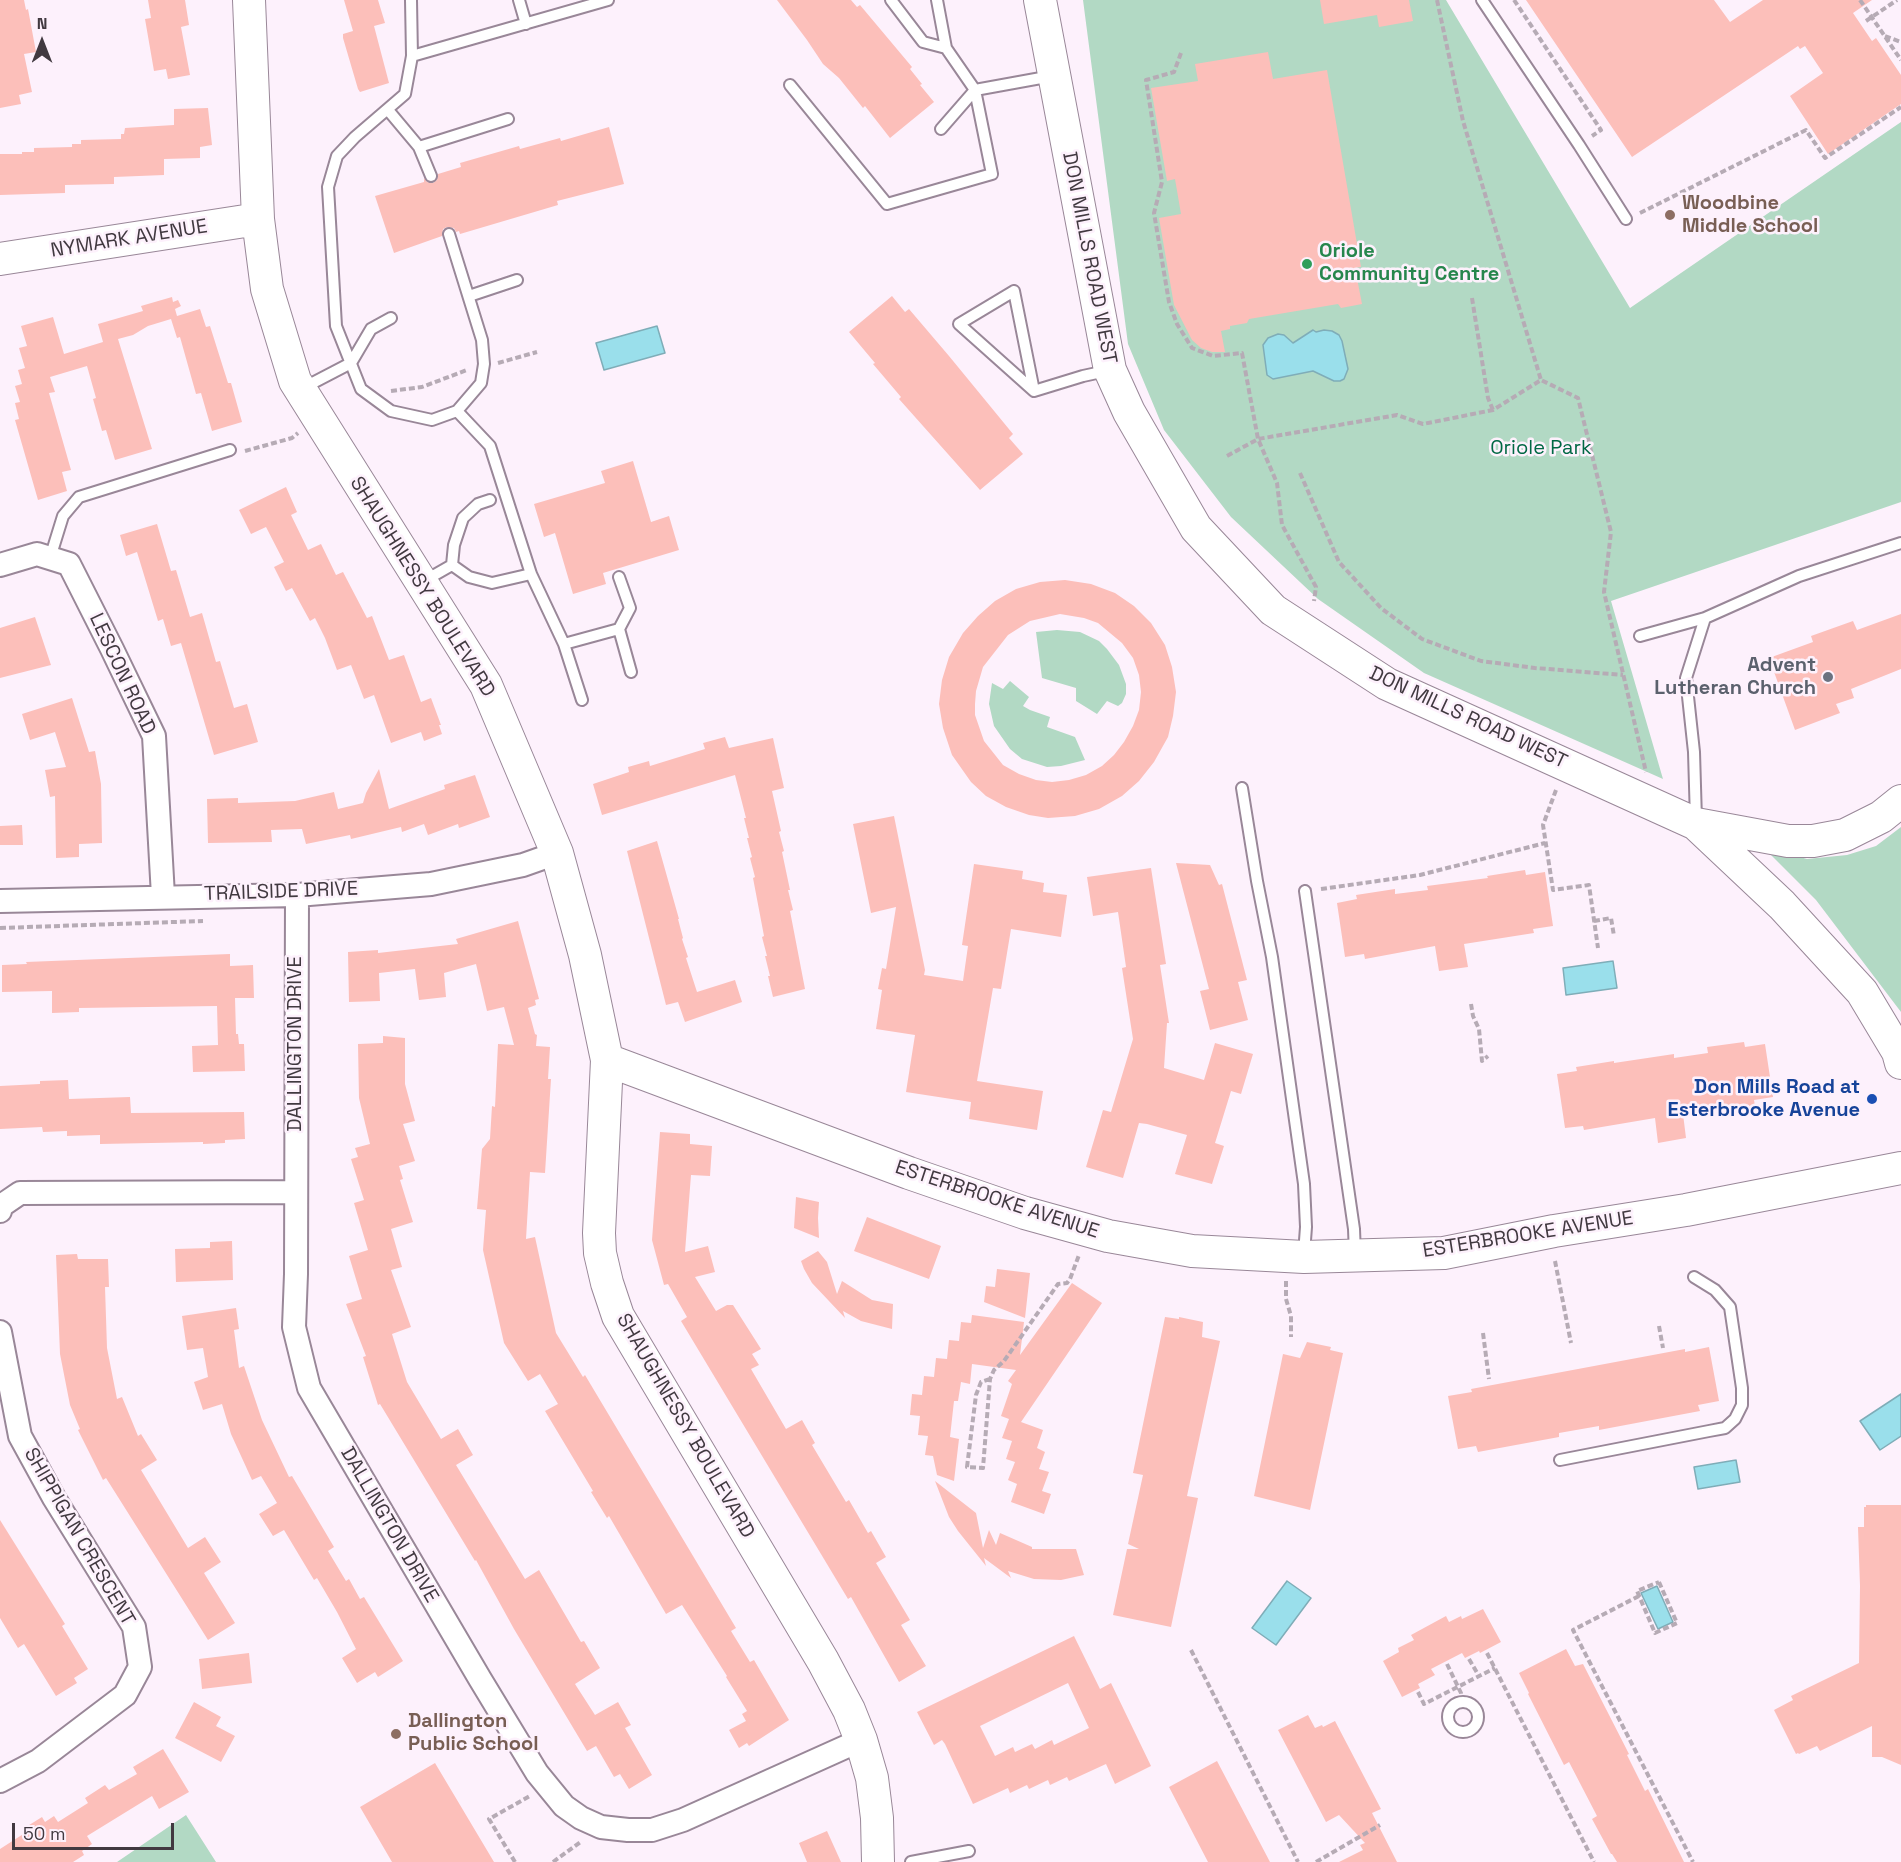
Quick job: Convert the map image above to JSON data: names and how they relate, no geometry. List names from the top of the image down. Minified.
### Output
{"streets":{"street":["NYMARK AVENUE","DON MILLS ROAD WEST","SHAUGHNESSY BOULEVARD","LESCON ROAD","TRAILSIDE DRIVE","DALLINGTON DRIVE","ESTERBROOKE AVENUE","SHIPPIGAN CRESCENT"]},"crossings":[["NYMARK AVENUE","SHAUGHNESSY BOULEVARD"],["SHAUGHNESSY BOULEVARD","TRAILSIDE DRIVE"],["SHAUGHNESSY BOULEVARD","DALLINGTON DRIVE"],["SHAUGHNESSY BOULEVARD","ESTERBROOKE AVENUE"],["LESCON ROAD","TRAILSIDE DRIVE"],["TRAILSIDE DRIVE","DALLINGTON DRIVE"]],"parks":["Oriole Park"],"places":["Woodbine Middle School","Oriole Community Centre","Advent Lutheran Church","Don Mills Road at Esterbrooke Avenue","Dallington Public School"],"scale_bar":"50 m","north":"top"}
